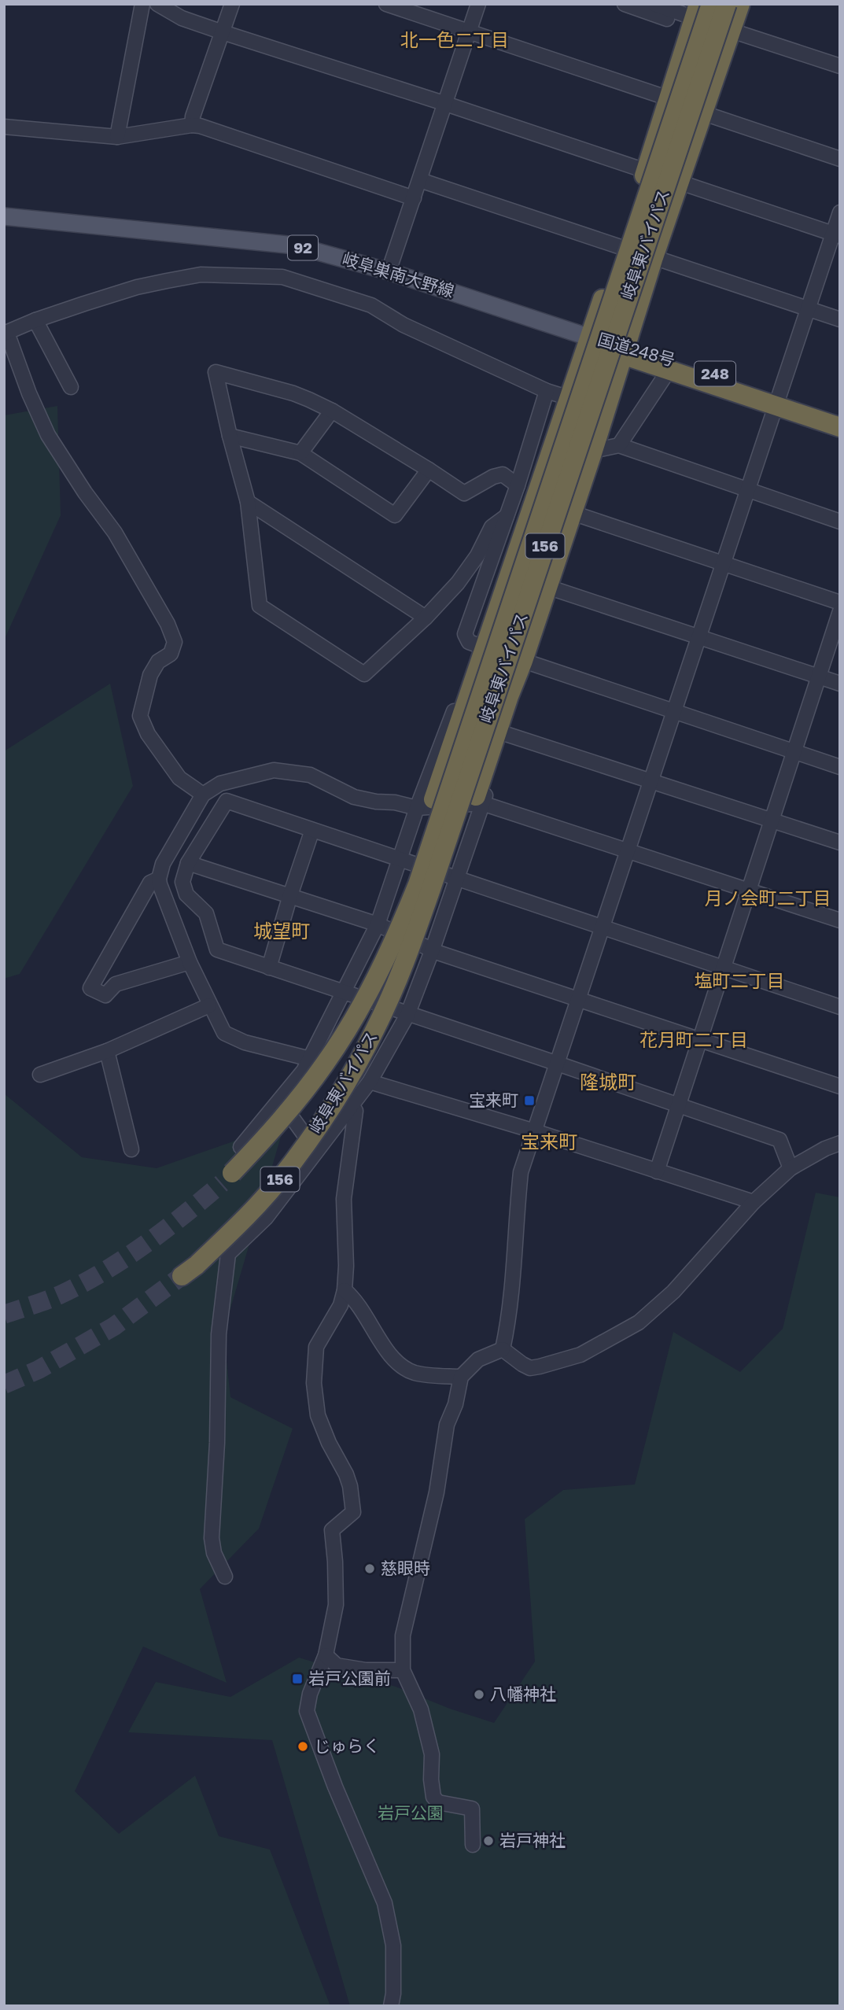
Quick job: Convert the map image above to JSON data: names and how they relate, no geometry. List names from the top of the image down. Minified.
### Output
{"streets":{"highway":["岐阜東バイパス","国道248号","248","156"],"main road":["92","岐阜巣南大野線"]},"crossings":[["岐阜東バイパス","156"],["岐阜巣南大野線","248"],["岐阜巣南大野線","156"],["国道248号","248"],["国道248号","156"],["248","156"]],"districts":["北一色二丁目","月ノ会町二丁目","城望町","塩町二丁目","花月町二丁目","隆城町","宝来町"],"parks":["岩戸公園"],"places":{"transit":["宝来町","岩戸公園前"],"other":["慈眼時","八幡神社","じゅらく","岩戸神社"]}}
